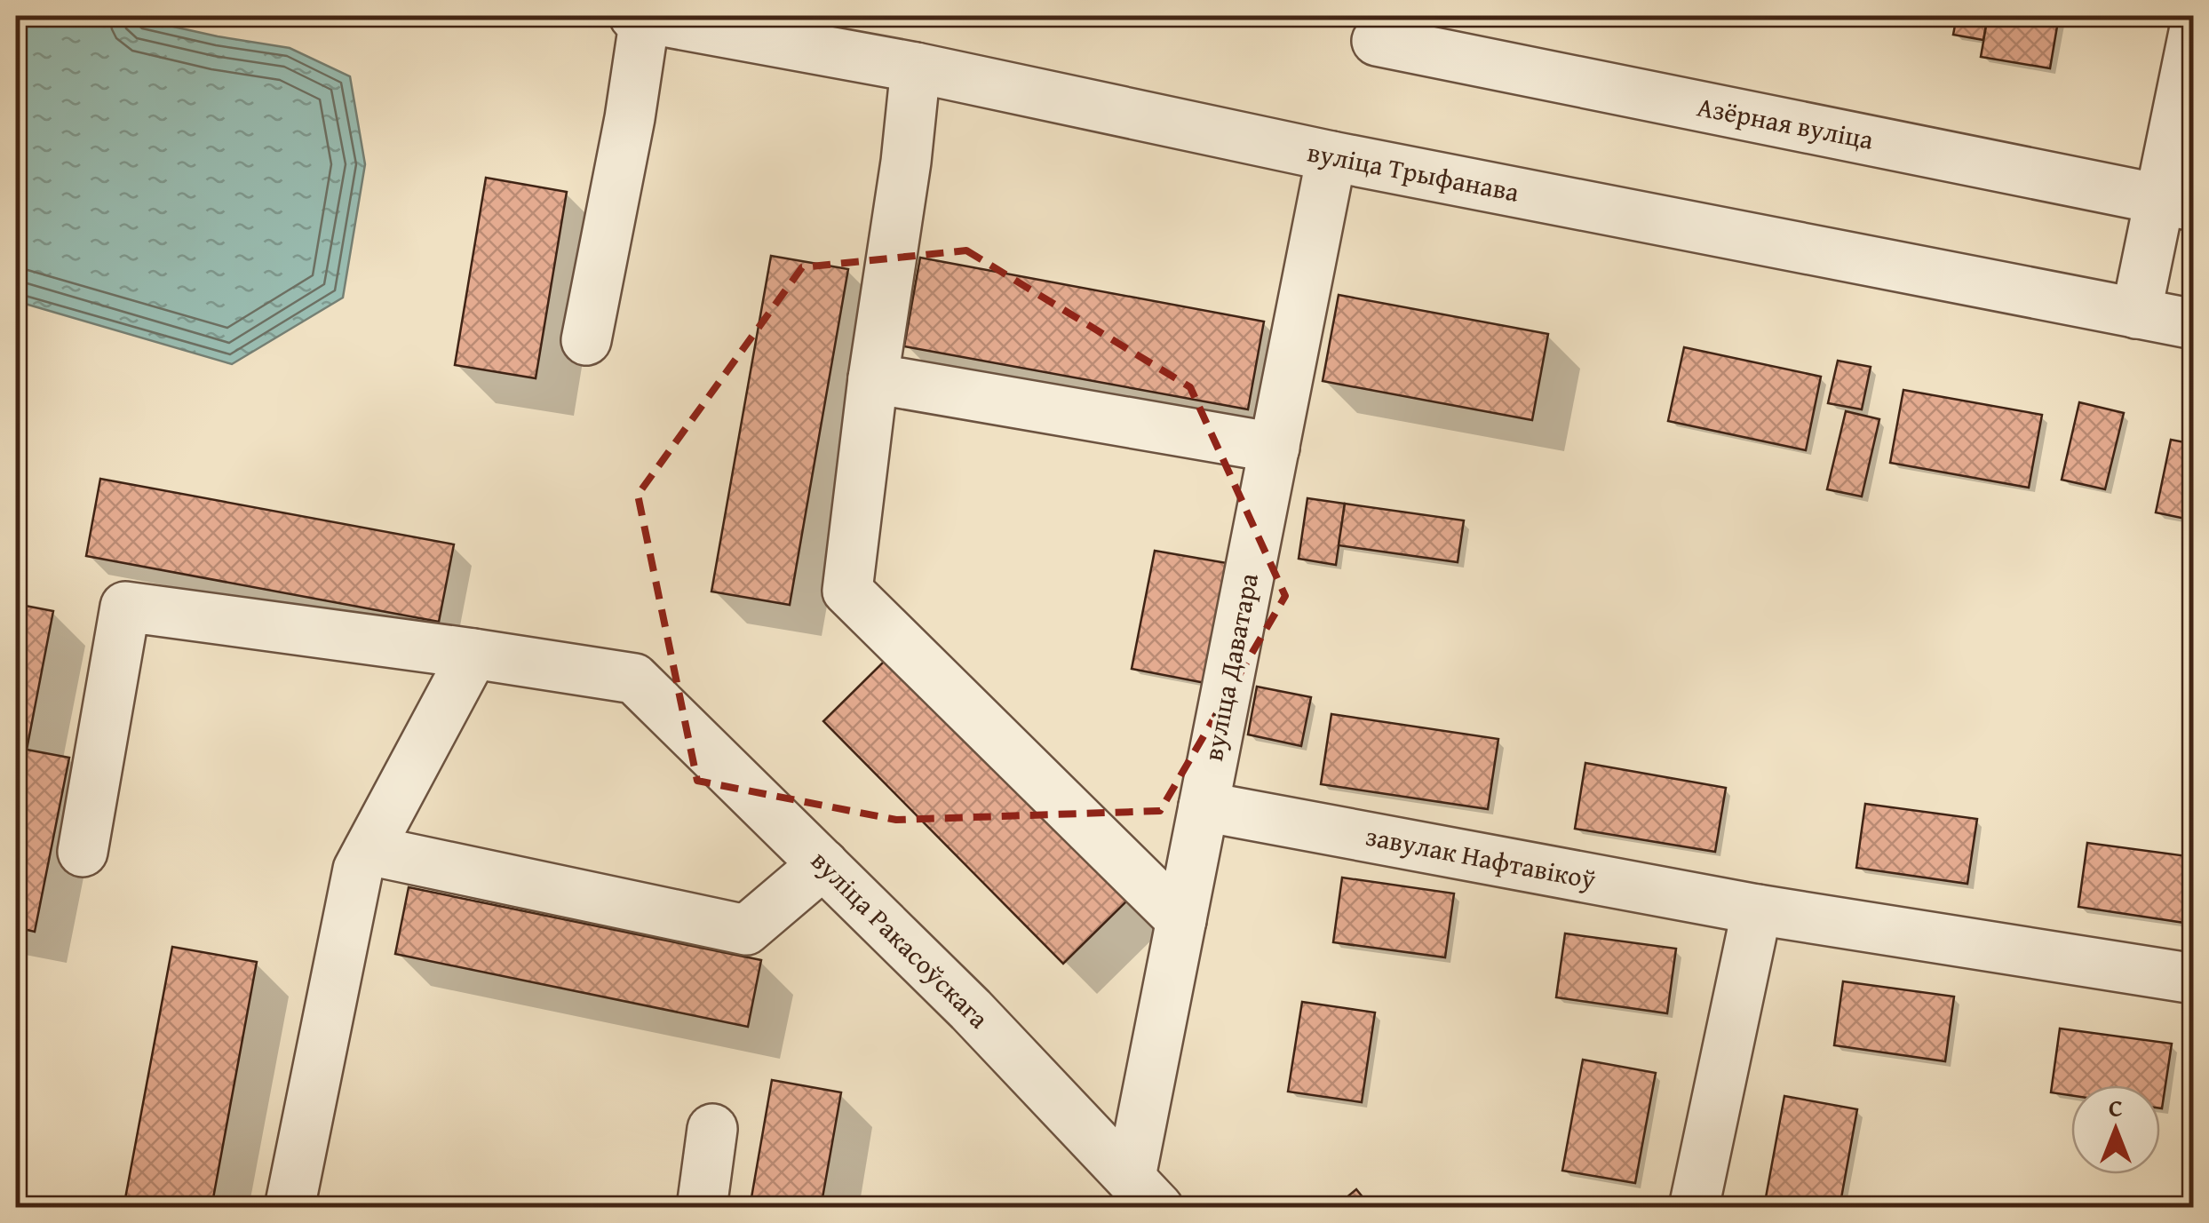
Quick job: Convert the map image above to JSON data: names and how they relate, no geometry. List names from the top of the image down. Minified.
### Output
{"streets":{"street":["Азёрная вуліца","вуліца Трыфанава","вуліца Даватара","завулак Нафтавікоў","вуліца Ракасоўскага"]},"crossings":[["вуліца Трыфанава","вуліца Даватара"],["вуліца Даватара","завулак Нафтавікоў"],["вуліца Даватара","вуліца Ракасоўскага"]],"north":"top"}
